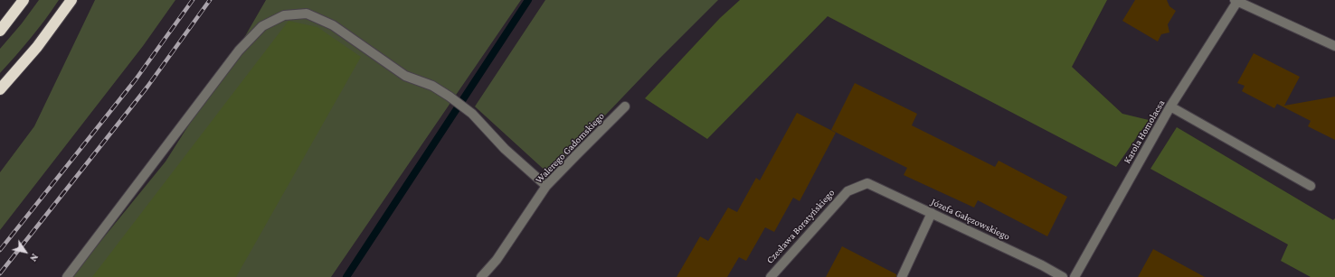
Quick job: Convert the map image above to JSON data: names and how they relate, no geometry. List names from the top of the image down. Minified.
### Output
{"streets":{"street":["Karola Homolacsa","Walerego Gadomskiego","Józefa Gałęzowskiego","Czesława Boratyńskiego"]},"crossings":[["Józefa Gałęzowskiego","Czesława Boratyńskiego"]],"north":"bottom right"}
